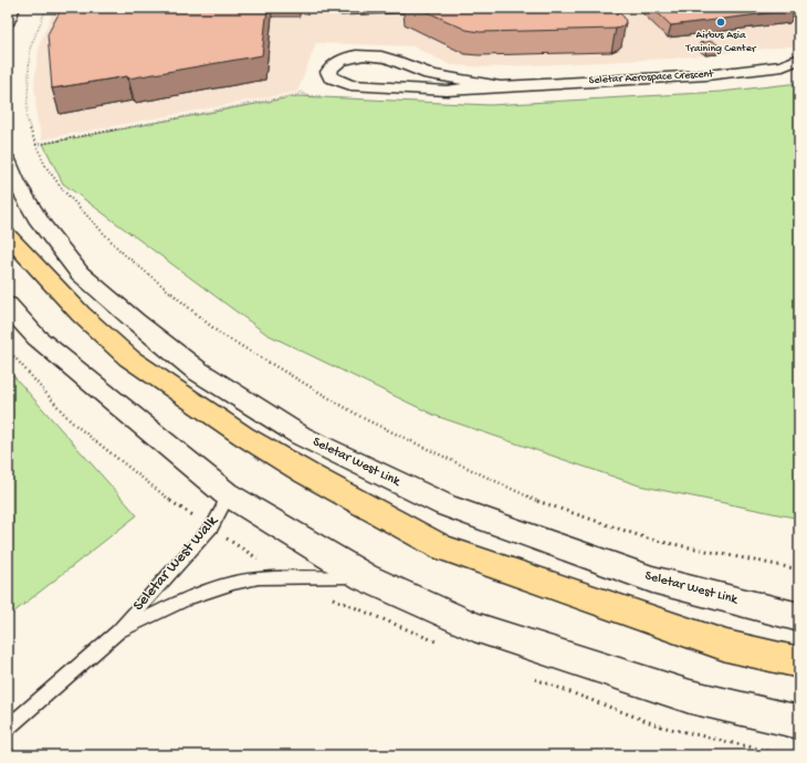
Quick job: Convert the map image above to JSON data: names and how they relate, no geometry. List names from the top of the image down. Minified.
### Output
{"streets":{"main road":["Seletar Aerospace Crescent","Seletar West Link"],"lane":["Seletar West Walk"]},"places":["Airbus Asia Training Center"]}
